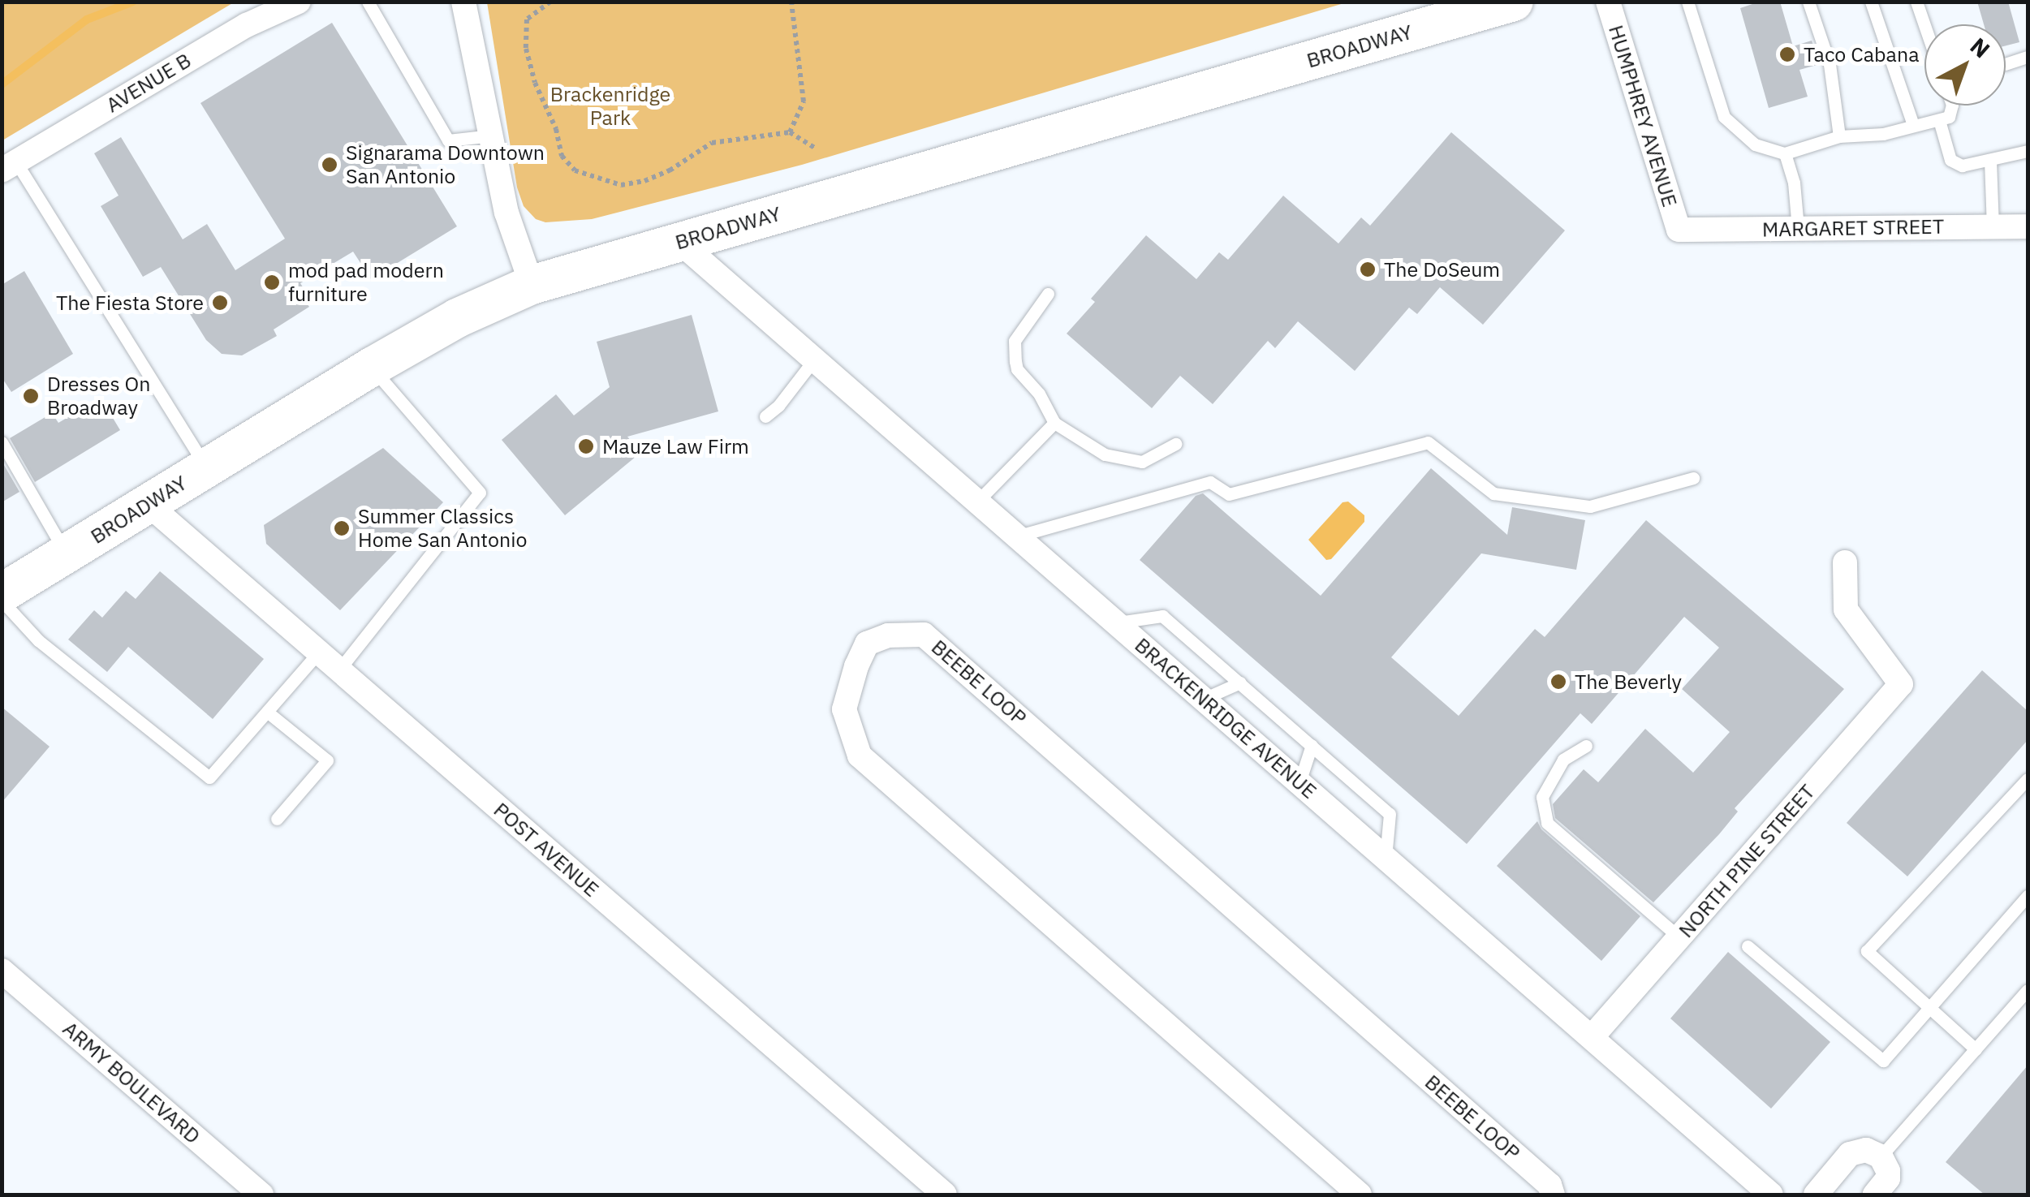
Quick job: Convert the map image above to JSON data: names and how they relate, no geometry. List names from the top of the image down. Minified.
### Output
{"streets":{"main road":["BROADWAY"],"street":["AVENUE B","HUMPHREY AVENUE","MARGARET STREET","BEEBE LOOP","BRACKENRIDGE AVENUE","POST AVENUE","NORTH PINE STREET","ARMY BOULEVARD"]},"crossings":[["BROADWAY","BRACKENRIDGE AVENUE"],["BROADWAY","POST AVENUE"],["HUMPHREY AVENUE","MARGARET STREET"],["BRACKENRIDGE AVENUE","NORTH PINE STREET"]],"parks":["Brackenridge Park"],"places":["Taco Cabana","Signarama Downtown San Antonio","The DoSeum","mod pad modern furniture","The Fiesta Store","Dresses On Broadway","Mauze Law Firm","Summer Classics Home San Antonio","The Beverly"],"north":"top right"}
